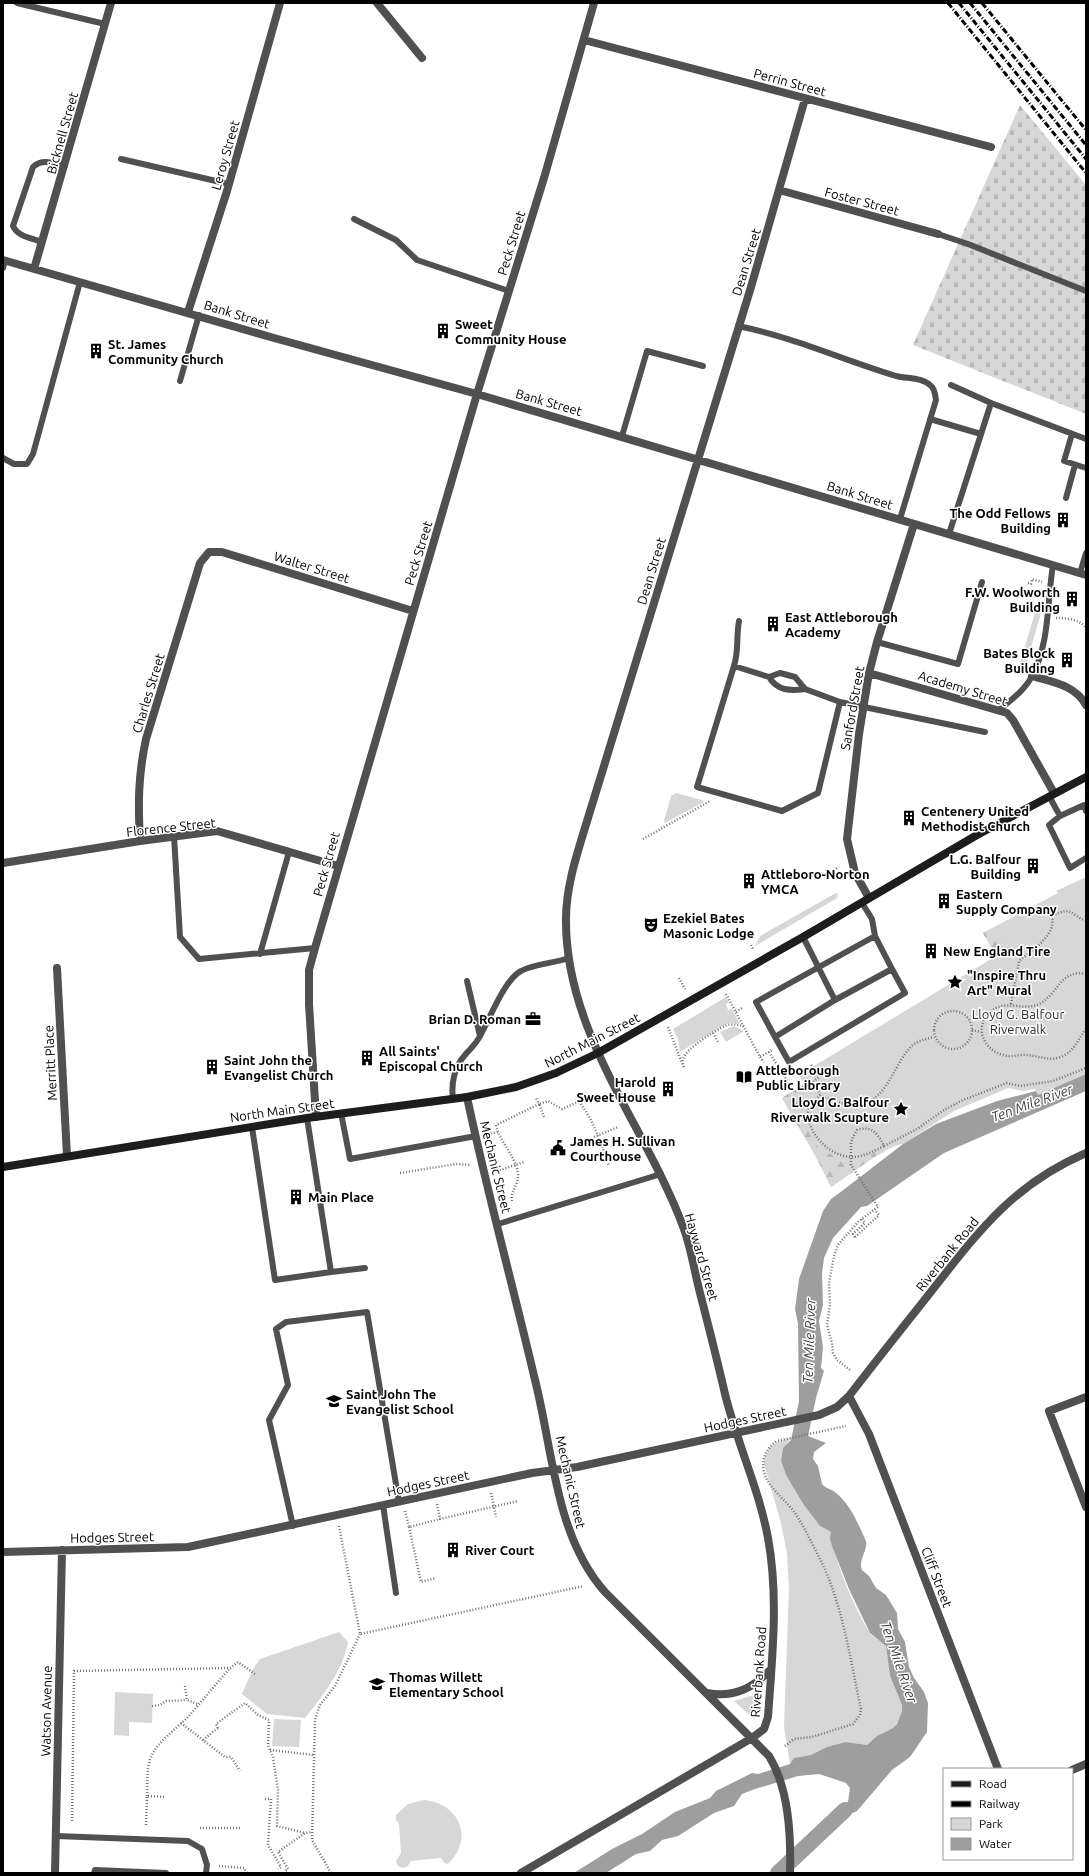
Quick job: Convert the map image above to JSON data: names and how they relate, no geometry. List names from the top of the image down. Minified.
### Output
{"streets":{"main road":["North Main Street"],"street":["Perrin Street","Bicknell Street","Leroy Street","Foster Street","Peck Street","Dean Street","Bank Street","Walter Street","Academy Street","Charles Street","Sanford Street","Florence Street","Merritt Place","Mechanic Street","Riverbank Road","Hayward Street","Hodges Street","Cliff Street","Watson Avenue"]},"crossings":[["Perrin Street","Peck Street"],["Perrin Street","Dean Street"],["Bicknell Street","Bank Street"],["Leroy Street","Bank Street"],["Foster Street","Dean Street"],["Peck Street","Bank Street"],["Peck Street","Walter Street"],["Peck Street","Florence Street"],["Peck Street","North Main Street"],["Dean Street","Bank Street"],["Dean Street","North Main Street"],["Dean Street","Hayward Street"],["Bank Street","Sanford Street"],["Walter Street","Charles Street"],["Academy Street","Sanford Street"],["Academy Street","North Main Street"],["Charles Street","Florence Street"],["Sanford Street","North Main Street"],["North Main Street","Merritt Place"],["North Main Street","Mechanic Street"],["North Main Street","Hayward Street"],["Mechanic Street","Riverbank Road"],["Mechanic Street","Hodges Street"],["Riverbank Road","Hayward Street"],["Riverbank Road","Hodges Street"],["Riverbank Road","Cliff Street"],["Hayward Street","Hodges Street"],["Hodges Street","Cliff Street"],["Hodges Street","Watson Avenue"]],"water":["Ten Mile River"],"parks":["Lloyd G. Balfour Riverwalk"],"places":{"building":["Sweet Community House","St. James Community Church","The Odd Fellows Building","F.W. Woolworth Building","East Attleborough Academy","Bates Block Building","Centenery United Methodist Church","L.G. Balfour Building","Attleboro-Norton YMCA","Eastern Supply Company","New England Tire","All Saints' Episcopal Church","Saint John the Evangelist Church","Harold Sweet House","Main Place","River Court"],"theatre":["Ezekiel Bates Masonic Lodge"],"place":["\"Inspire Thru Art\" Mural","Lloyd G. Balfour Riverwalk Scupture"],"office":["Brian D. Roman"],"library":["Attleborough Public Library"],"public building":["James H. Sullivan Courthouse"],"school or university":["Saint John The Evangelist School","Thomas Willett Elementary School"]},"legend":["Road","Railway","Park","Water"]}
